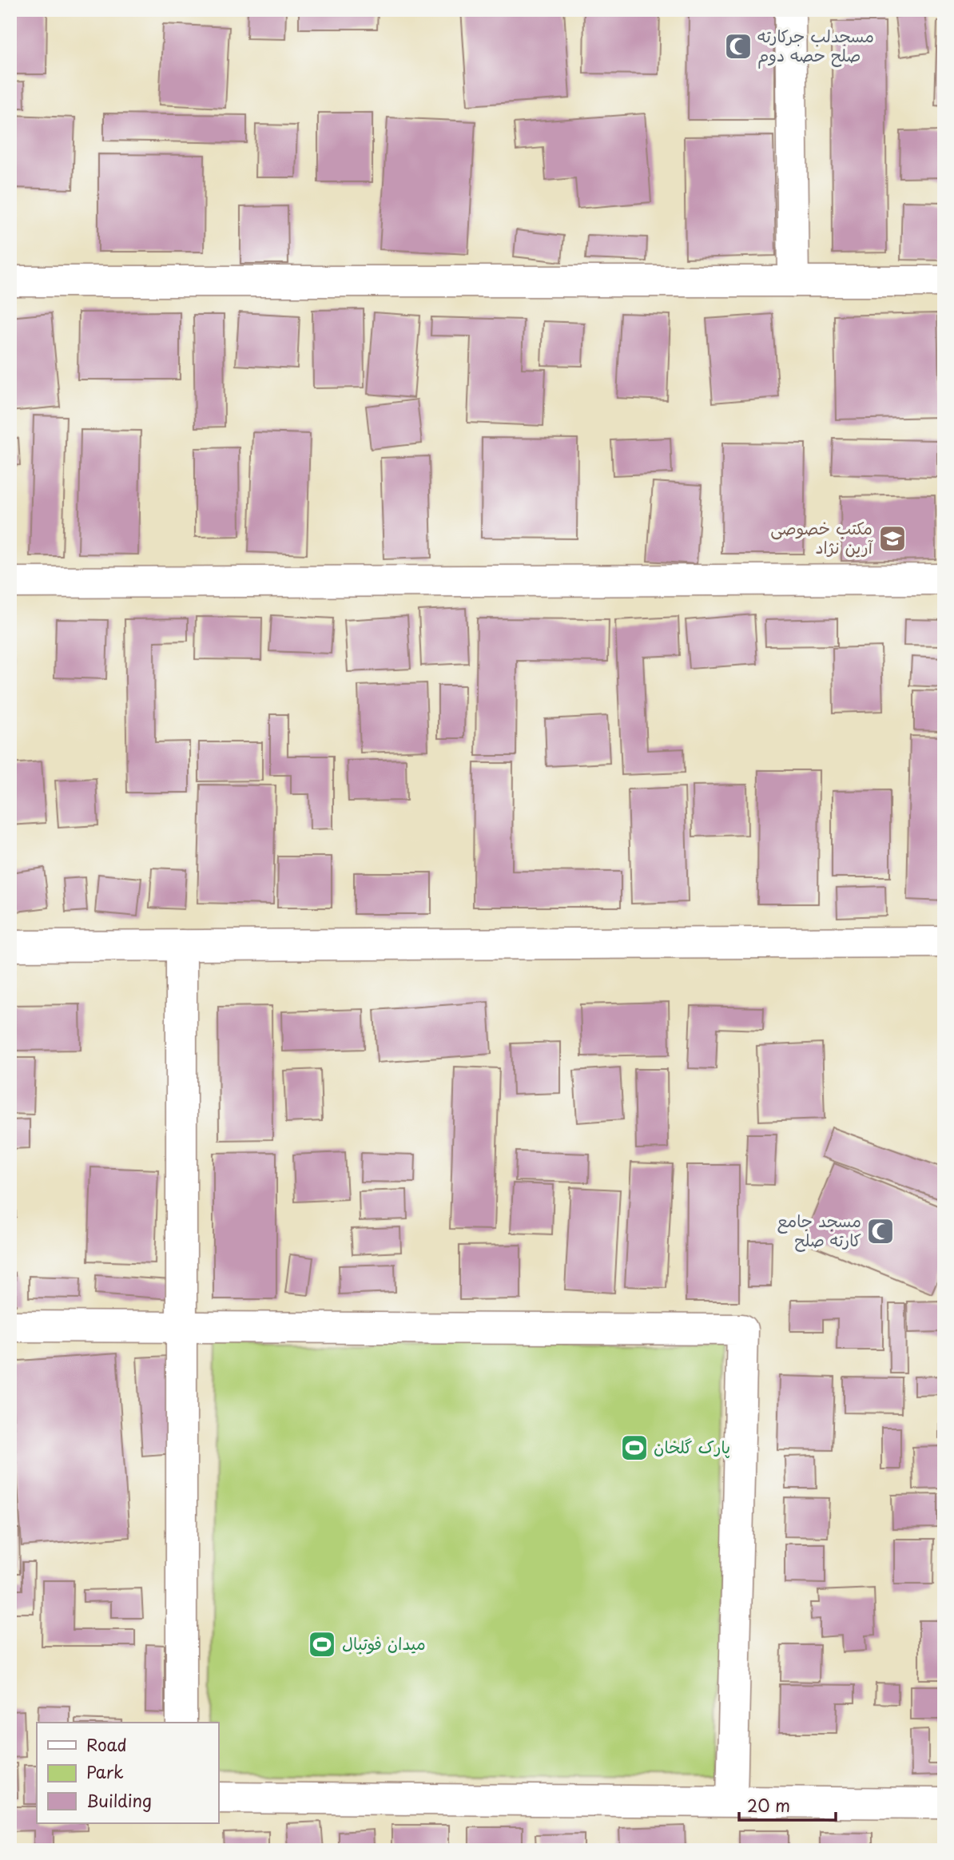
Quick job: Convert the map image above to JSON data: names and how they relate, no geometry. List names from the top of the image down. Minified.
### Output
{"places":{"mosque":["مسجدلب جرکارته صلح حصه دوم","مسجد جامع کارته صلح"],"school or university":["مکتب خصوصی آرین نژاد"],"sports":["پارک گلخان","میدان فوتبال"]},"legend":["Road","Park","Building"],"scale_bar":"20 m"}
